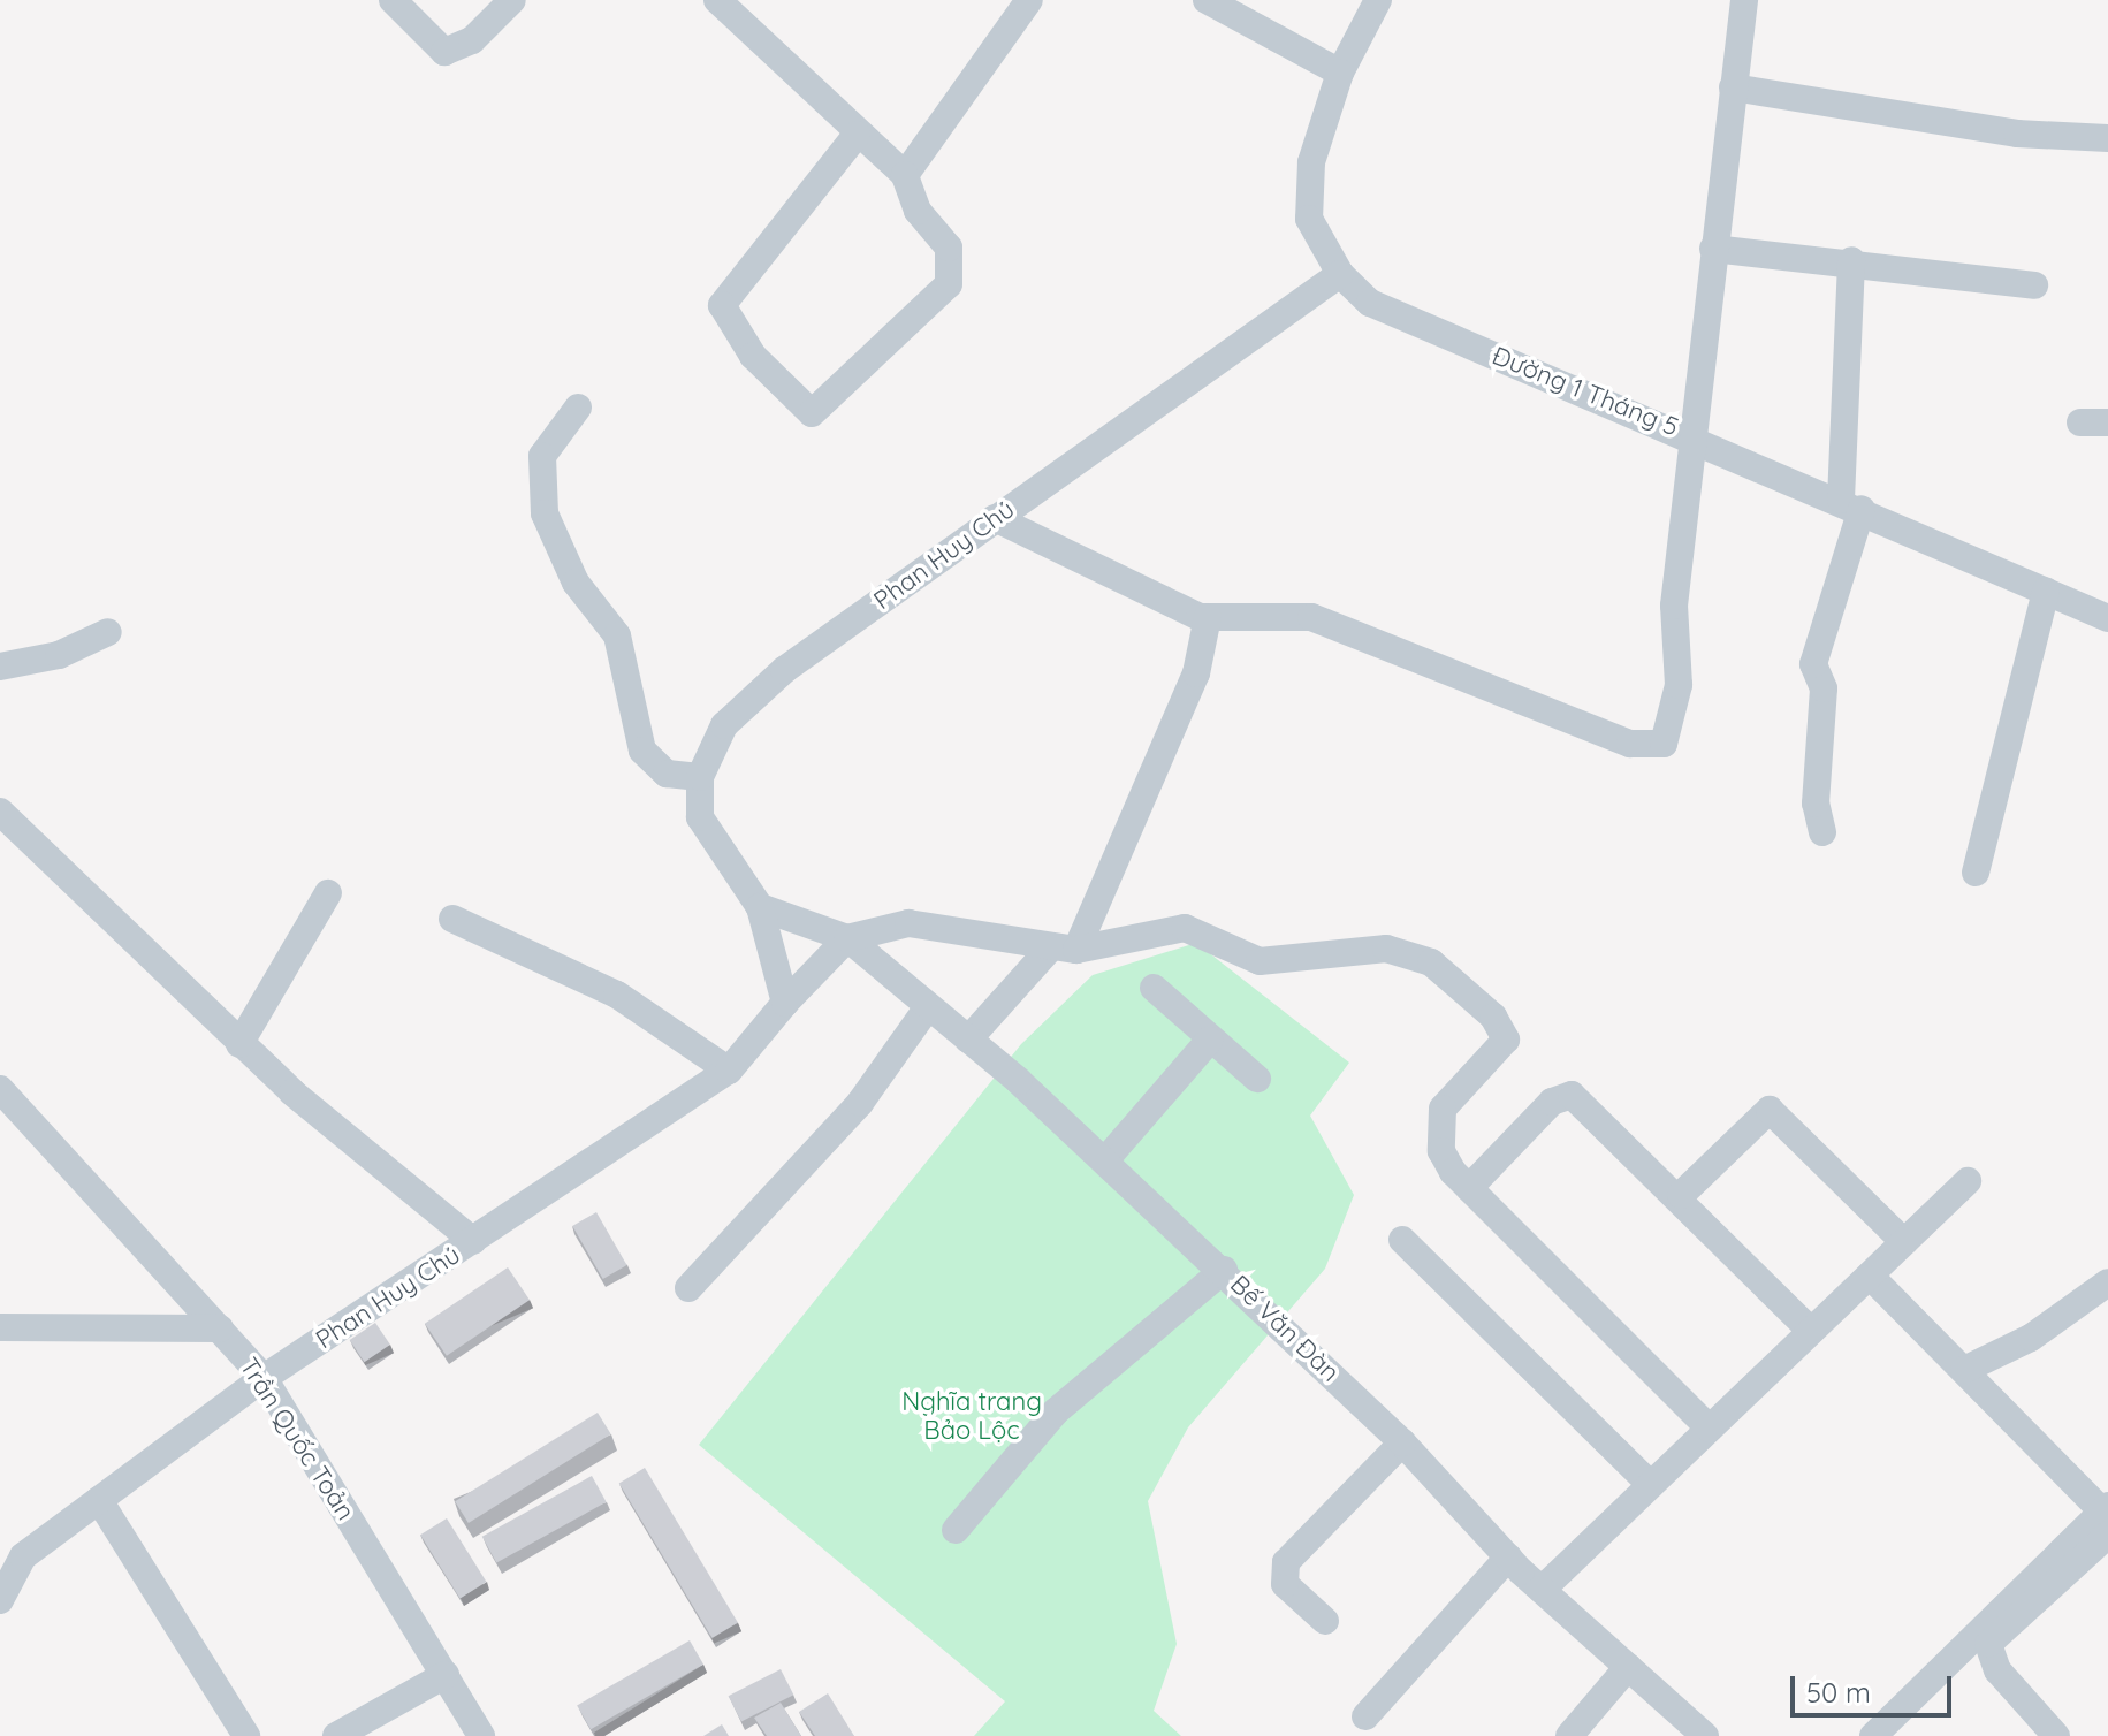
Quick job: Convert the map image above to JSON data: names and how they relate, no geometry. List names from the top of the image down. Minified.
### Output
{"streets":{"street":["Đường 1 Tháng 5","Phan Huy Chú","Bế Văn Đàn","Trần Quốc Toản"]},"crossings":[["Đường 1 Tháng 5","Phan Huy Chú"],["Phan Huy Chú","Bế Văn Đàn"],["Phan Huy Chú","Trần Quốc Toản"]],"parks":["Nghĩa trang Bảo Lộc"],"scale_bar":"50 m"}
